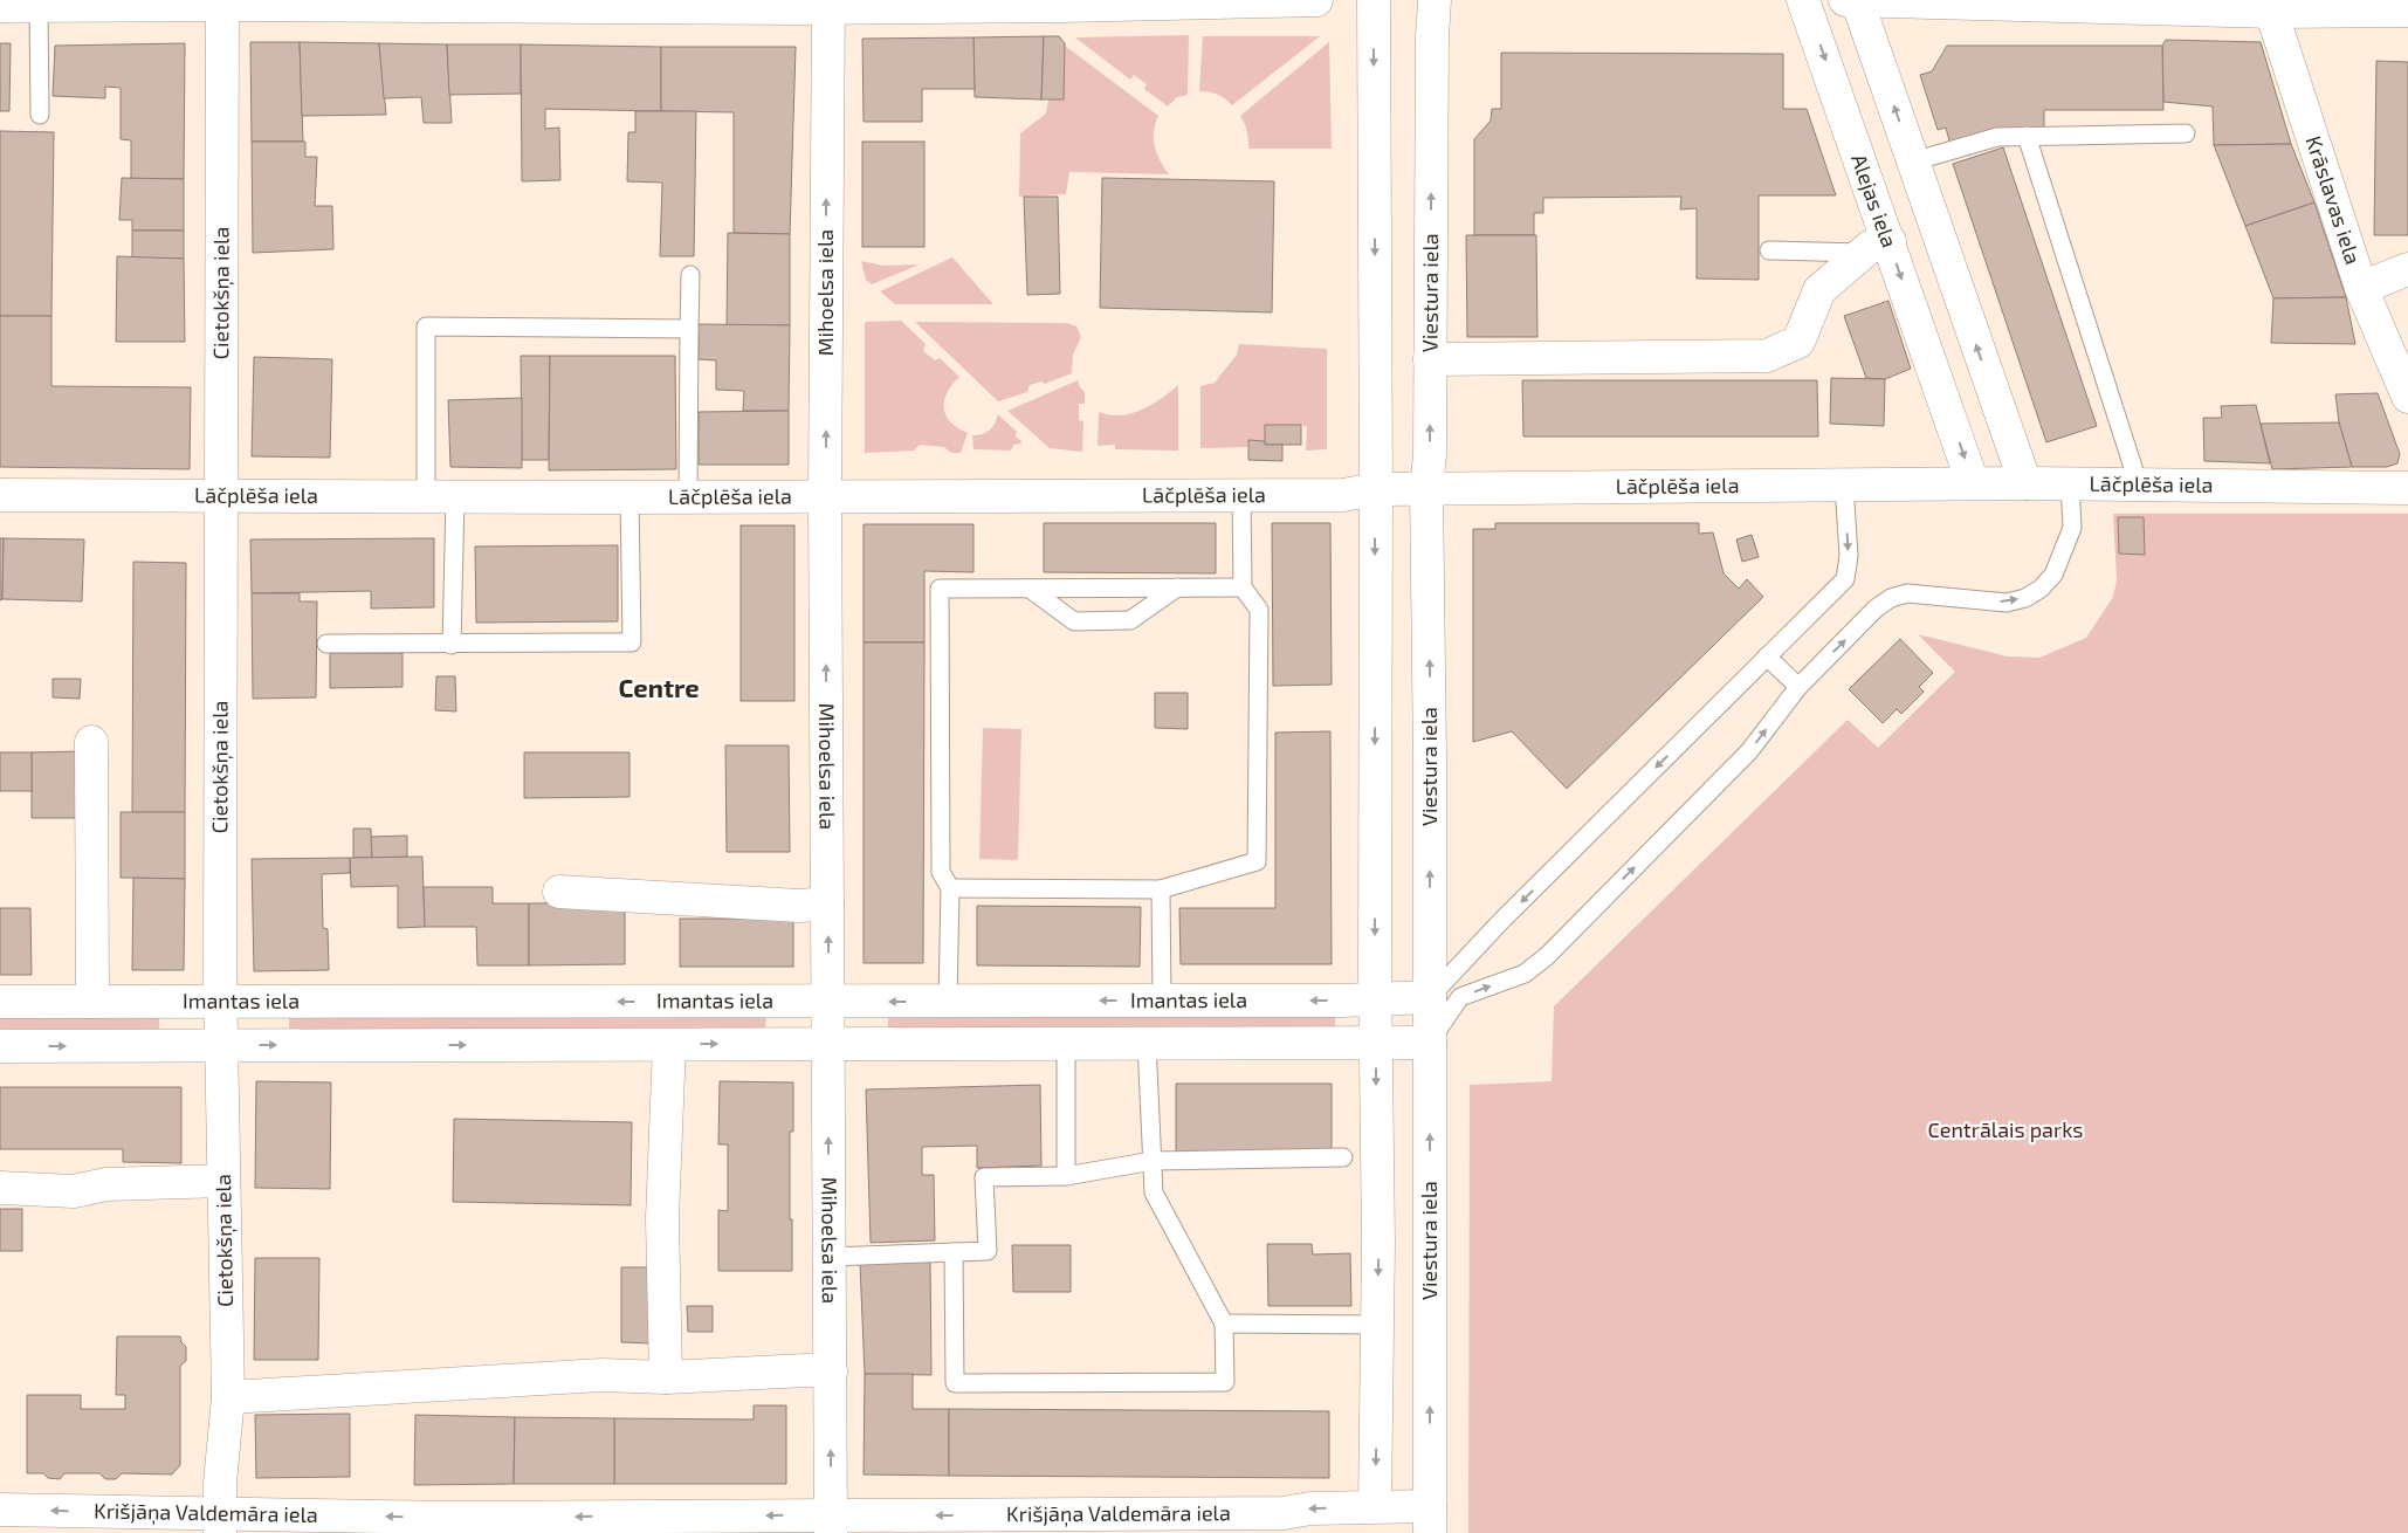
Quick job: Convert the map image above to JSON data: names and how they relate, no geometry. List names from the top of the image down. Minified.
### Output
{"streets":{"street":["Alejas iela","Krāslavas iela","Cietokšņa iela","Mihoelsa iela","Viestura iela","Lāčplēša iela","Imantas iela","Krišjāņa Valdemāra iela"]},"crossings":[["Alejas iela","Lāčplēša iela"],["Cietokšņa iela","Lāčplēša iela"],["Cietokšņa iela","Imantas iela"],["Cietokšņa iela","Krišjāņa Valdemāra iela"],["Mihoelsa iela","Lāčplēša iela"],["Mihoelsa iela","Imantas iela"],["Mihoelsa iela","Krišjāņa Valdemāra iela"],["Viestura iela","Lāčplēša iela"],["Viestura iela","Imantas iela"],["Viestura iela","Krišjāņa Valdemāra iela"]],"one_way":["Mihoelsa iela"],"districts":["Centre"],"parks":["Centrālais parks"]}
